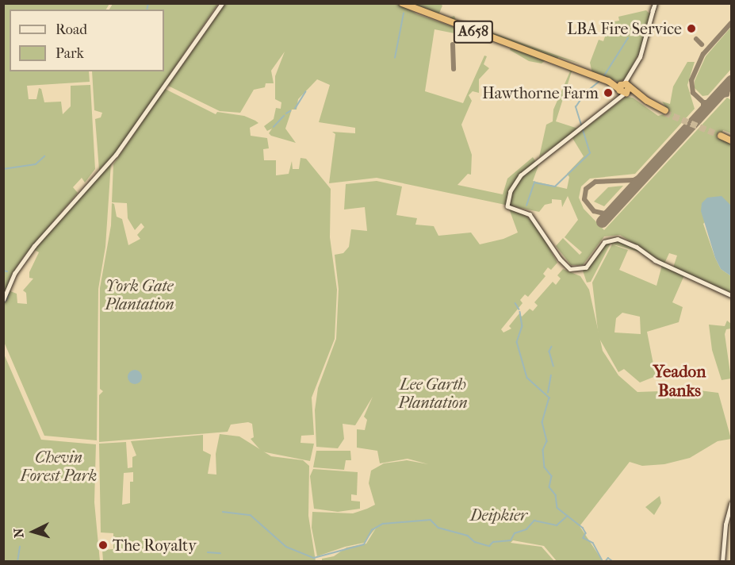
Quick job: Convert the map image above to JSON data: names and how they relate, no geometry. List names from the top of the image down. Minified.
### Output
{"streets":{"highway":["A658"]},"districts":["Yeadon Banks"],"parks":["York Gate Plantation","Lee Garth Plantation","Chevin Forest Park","Deipkier"],"places":["LBA Fire Service","Hawthorne Farm","The Royalty"],"legend":["Road","Park"],"north":"left"}
